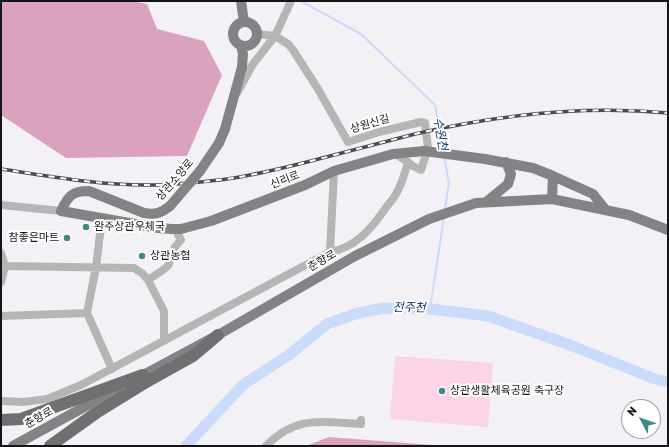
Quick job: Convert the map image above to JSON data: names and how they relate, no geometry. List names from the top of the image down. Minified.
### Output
{"streets":{"main road":["상관소양로","신리로","춘향로"],"street":["상원신길"]},"crossings":[["상원신길","상관소양로"],["상원신길","신리로"],["상관소양로","신리로"],["신리로","춘향로"]],"water":["수원천","전주천"],"places":["완주상관우체국","참좋은마트","상관농협","상관생활체육공원 축구장"],"north":"top left"}
